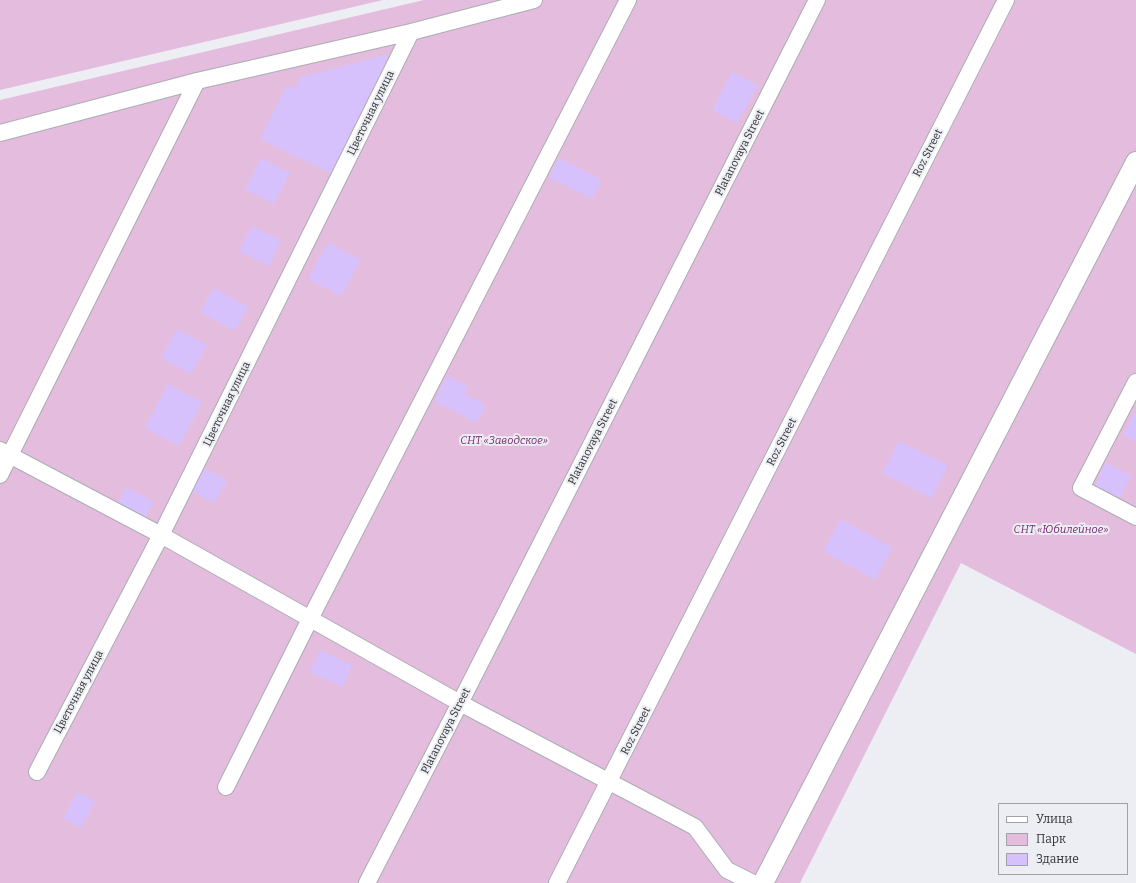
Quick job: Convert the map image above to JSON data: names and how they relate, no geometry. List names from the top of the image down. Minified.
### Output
{"streets":{"street":["Цветочная улица","Platanovaya Street","Roz Street"]},"parks":["СНТ «Заводское»","СНТ «Юбилейное»"],"legend":["Улица","Парк","Здание"]}
